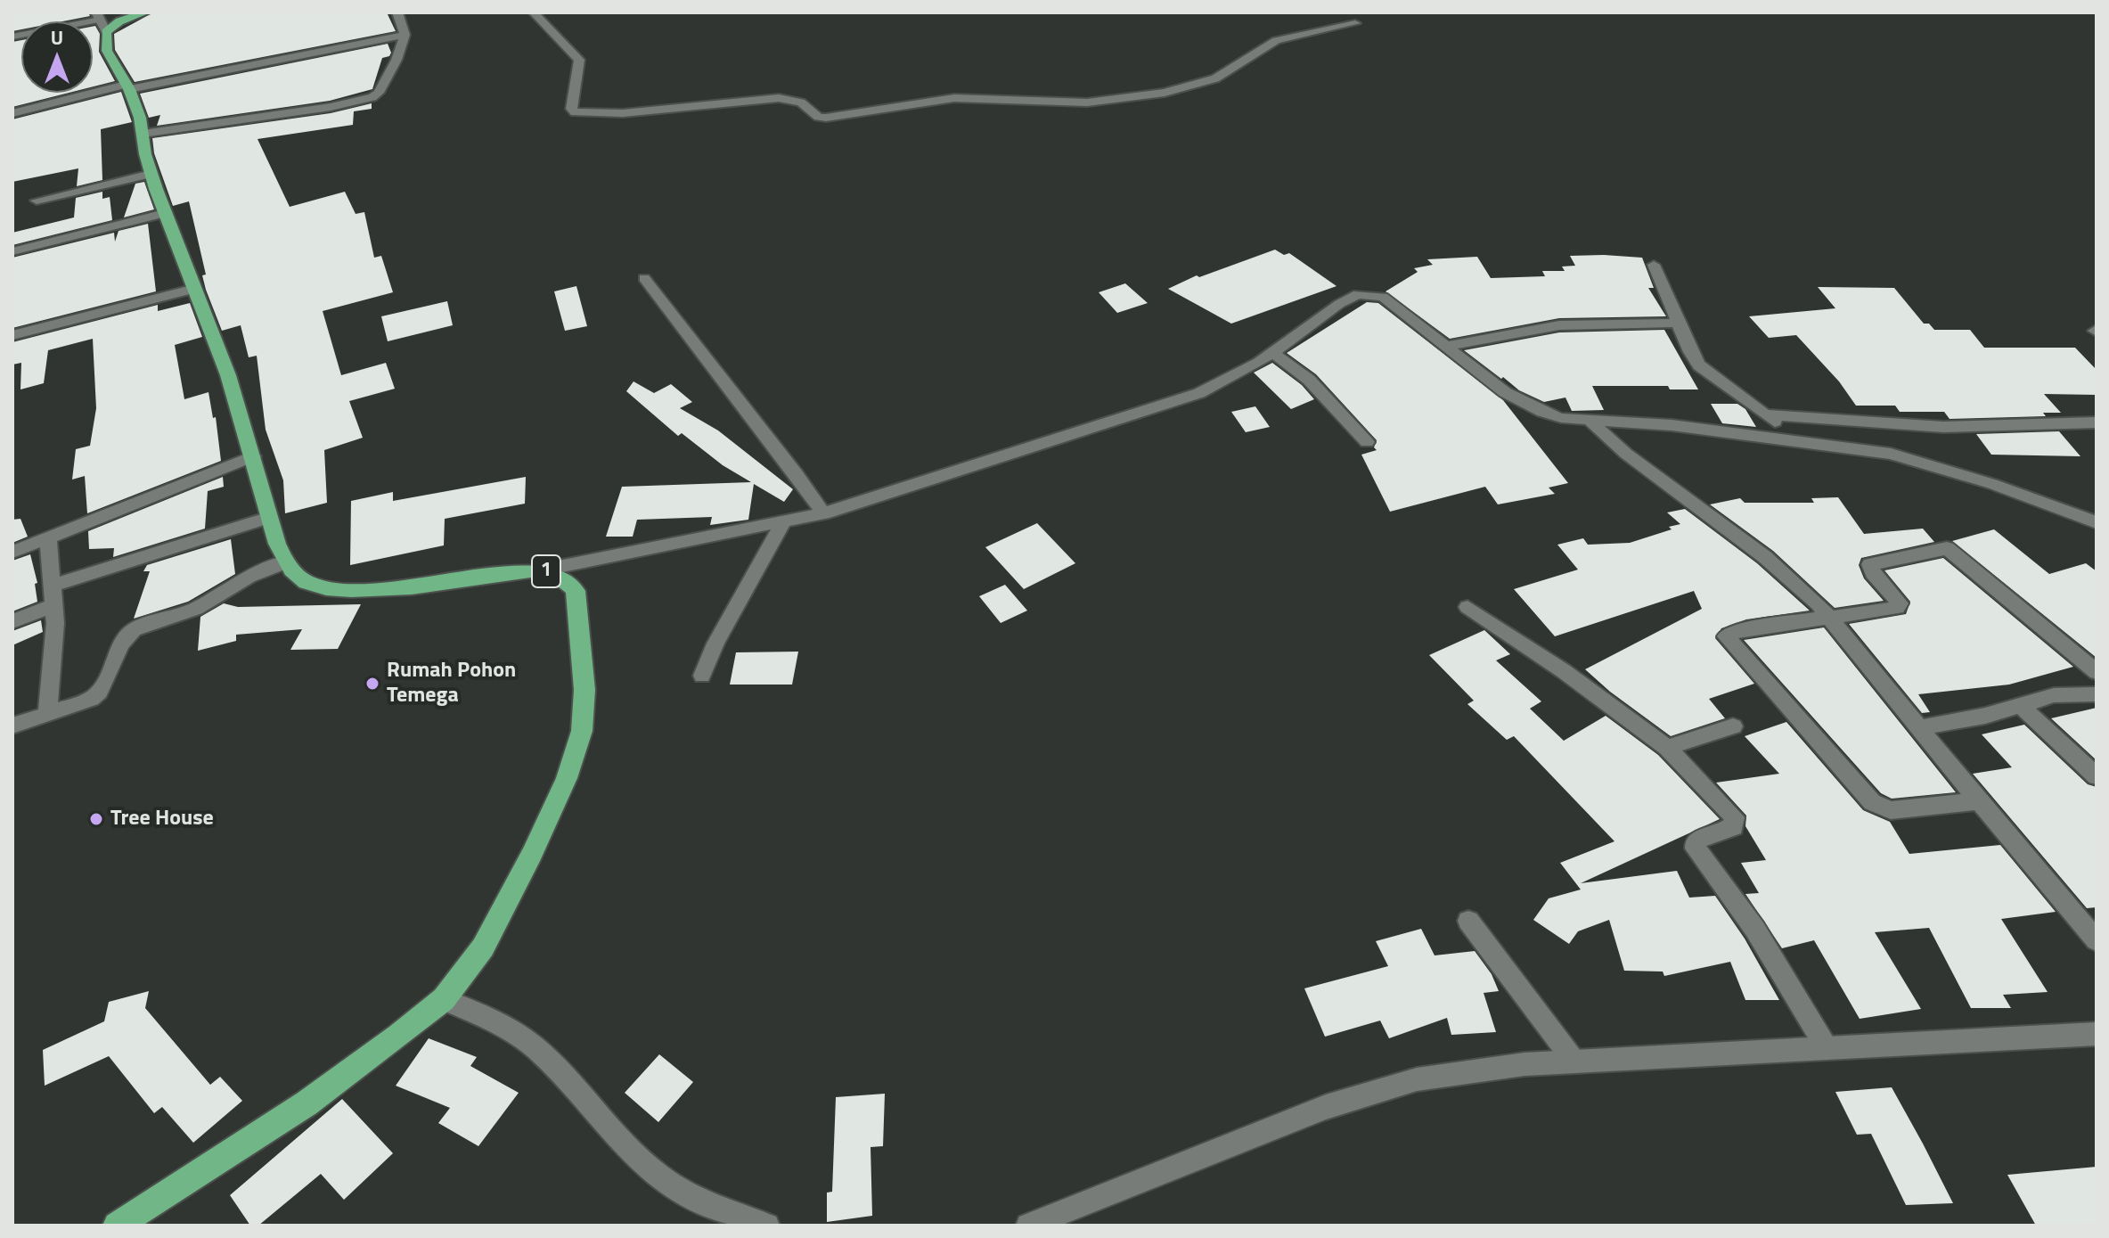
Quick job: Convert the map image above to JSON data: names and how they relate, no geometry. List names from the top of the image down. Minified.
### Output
{"streets":{"highway":["1"]},"places":["Rumah Pohon Temega","Tree House"],"north":"top"}
